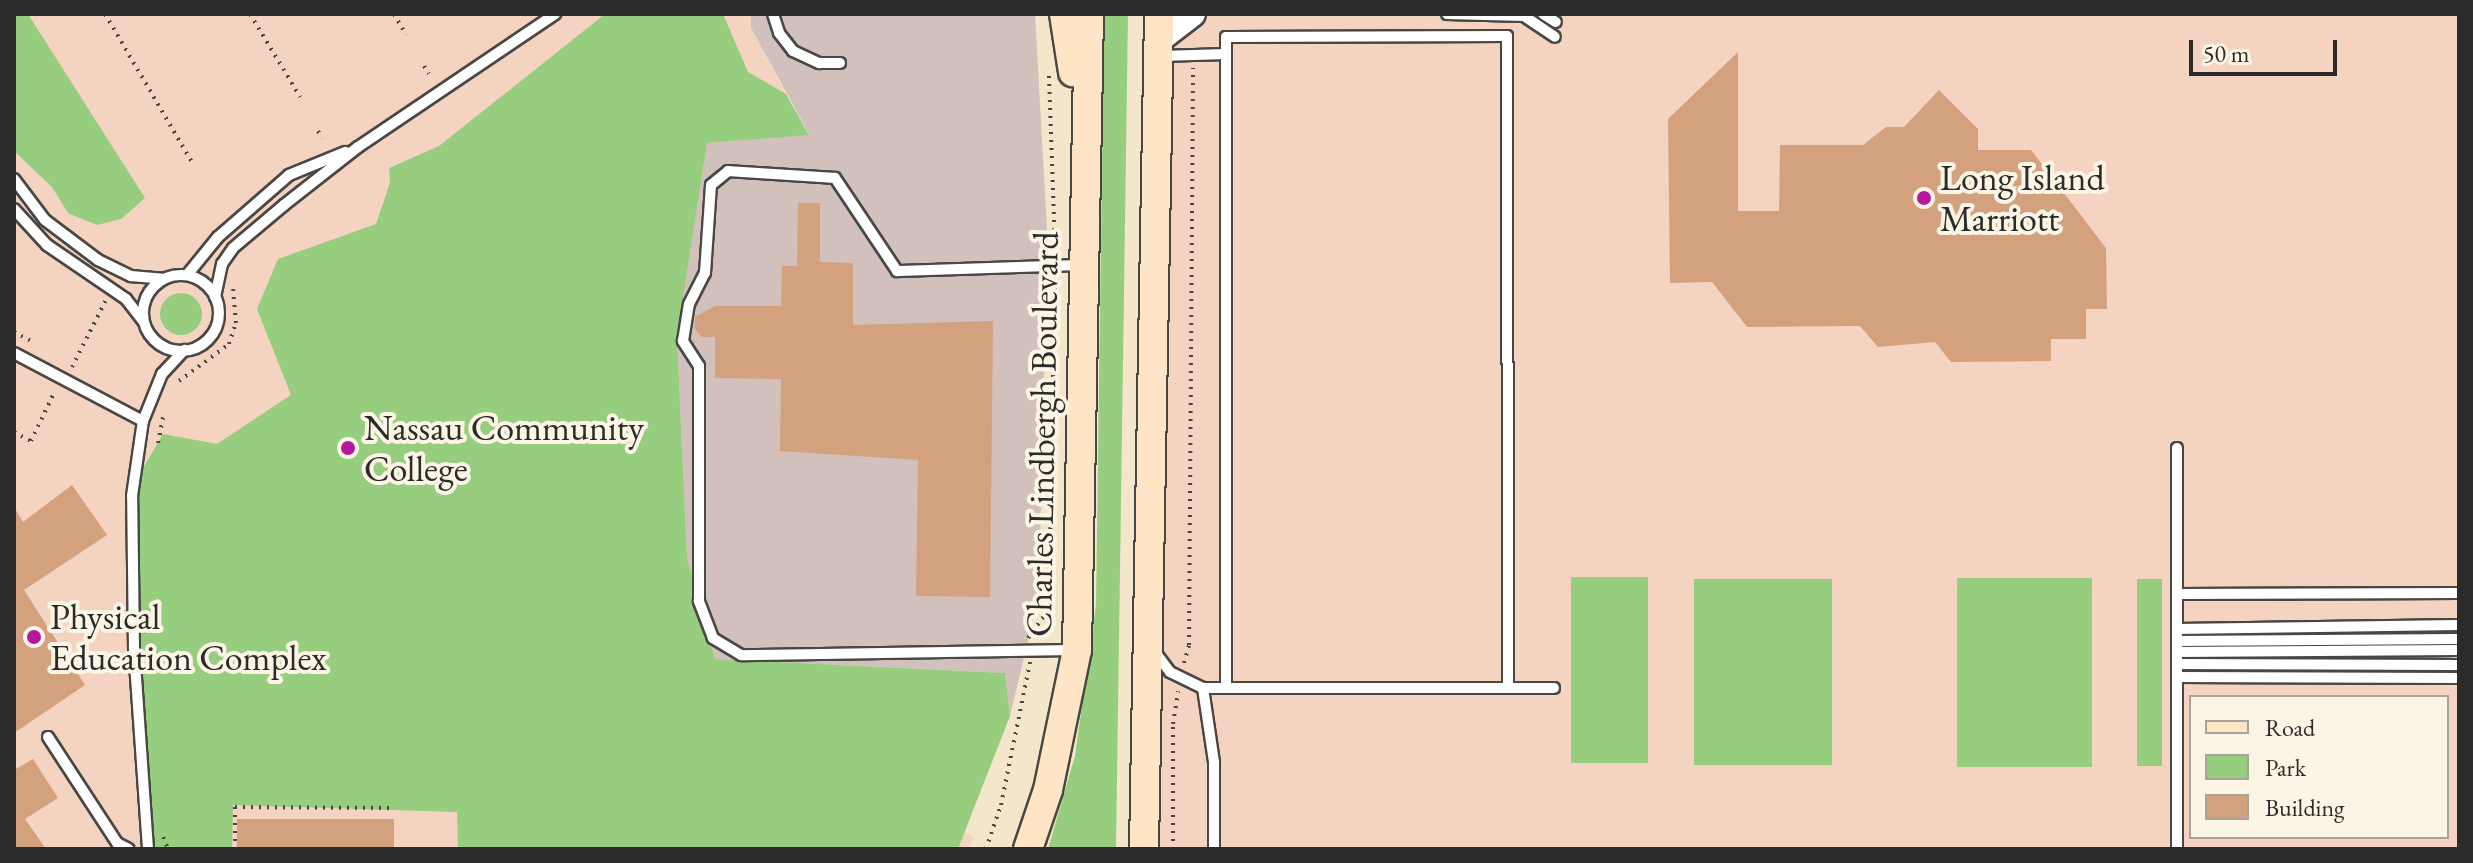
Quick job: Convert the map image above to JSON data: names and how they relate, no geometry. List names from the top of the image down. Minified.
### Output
{"streets":{"main road":["Charles Lindbergh Boulevard"]},"places":["Long Island Marriott","Nassau Community College","Physical Education Complex"],"legend":["Road","Park","Building"],"scale_bar":"50 m"}
